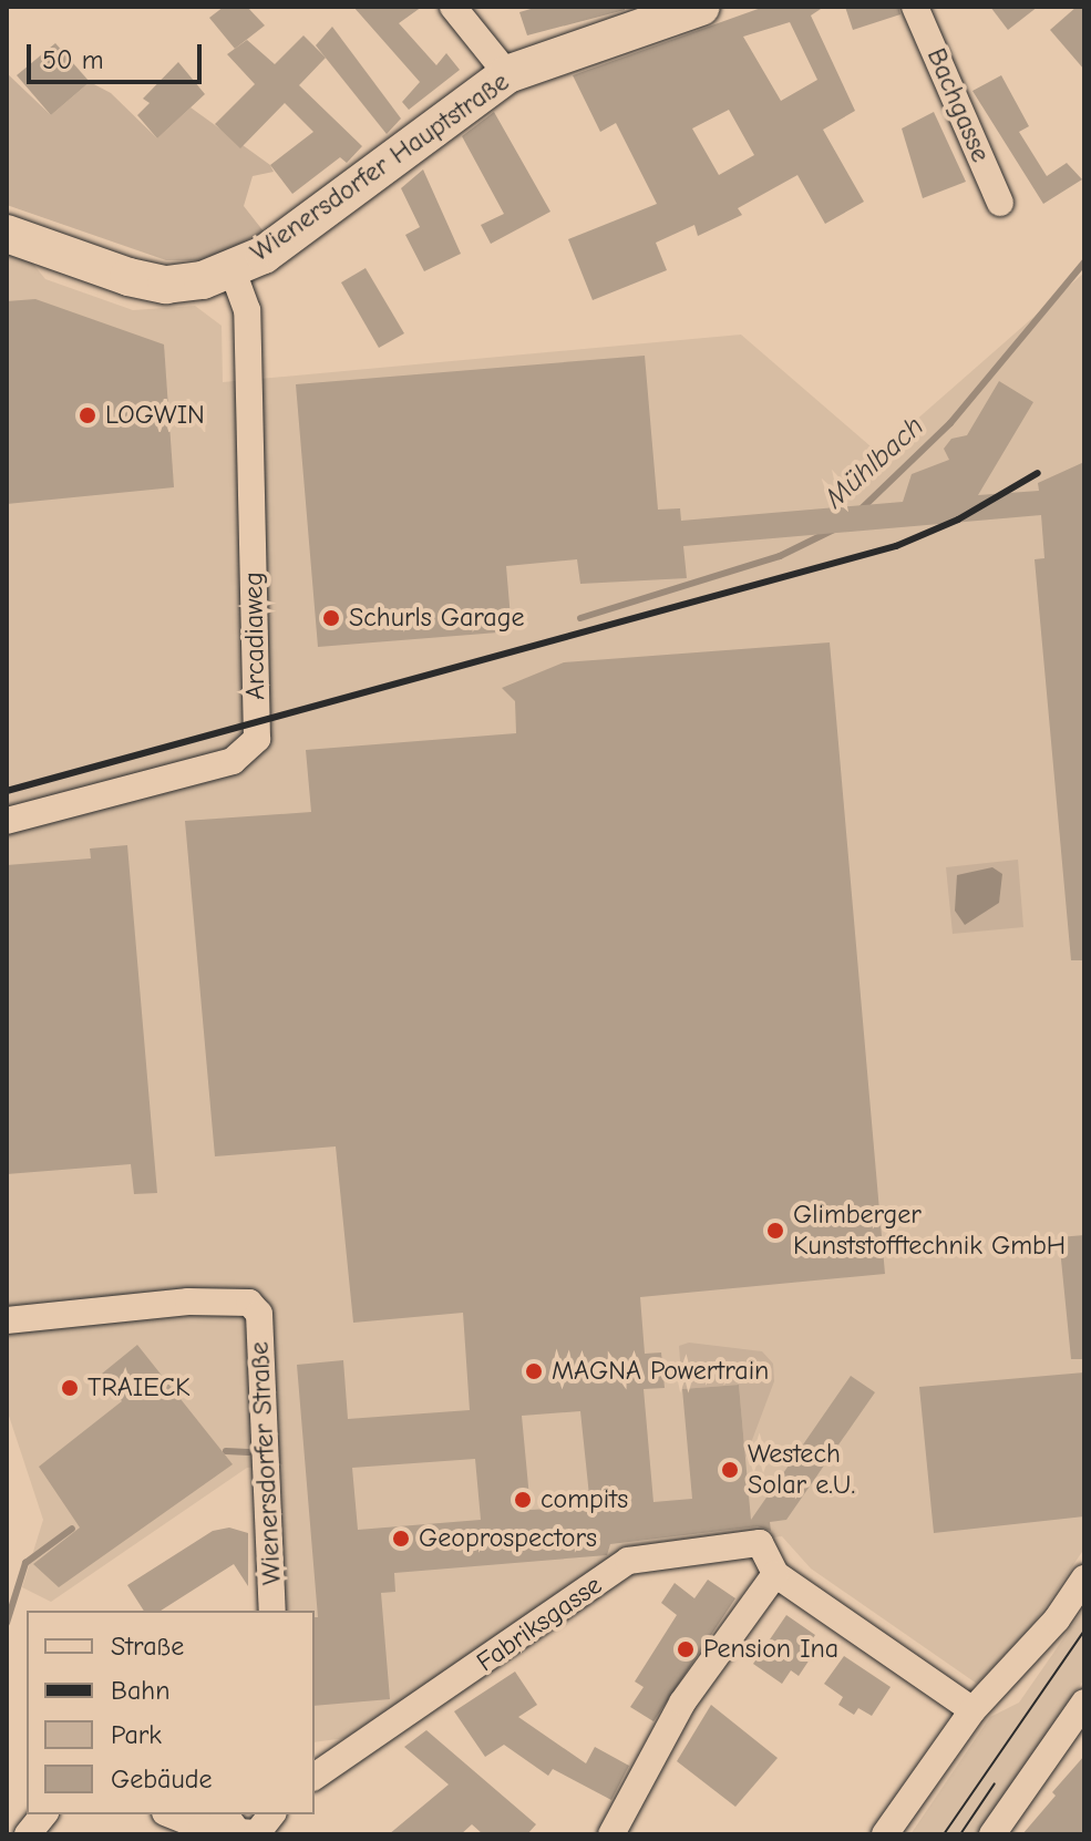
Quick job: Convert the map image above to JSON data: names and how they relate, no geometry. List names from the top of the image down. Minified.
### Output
{"streets":{"street":["Bachgasse","Wienersdorfer Hauptstraße","Arcadiaweg","Wienersdorfer Straße","Fabriksgasse"]},"crossings":[["Wienersdorfer Hauptstraße","Arcadiaweg"]],"water":["Mühlbach"],"places":["LOGWIN","Schurls Garage","Glimberger Kunststofftechnik GmbH","MAGNA Powertrain","TRAIECK","Westech Solar e.U.","compits","Geoprospectors","Pension Ina"],"legend":["Straße","Bahn","Park","Gebäude"],"scale_bar":"50 m"}
